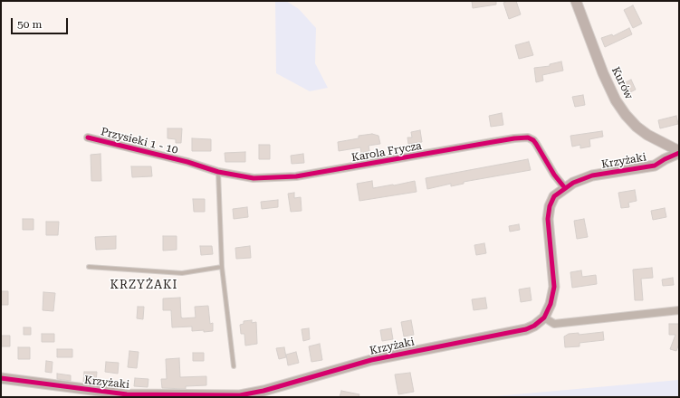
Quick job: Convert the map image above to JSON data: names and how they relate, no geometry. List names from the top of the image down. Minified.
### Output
{"streets":{"street":["Kurów","Przysieki 1 - 10","Karola Frycza","Krzyżaki"]},"crossings":[["Kurów","Krzyżaki"],["Przysieki 1 - 10","Karola Frycza"],["Karola Frycza","Krzyżaki"]],"districts":["KRZYŻAKI"],"scale_bar":"50 m"}
